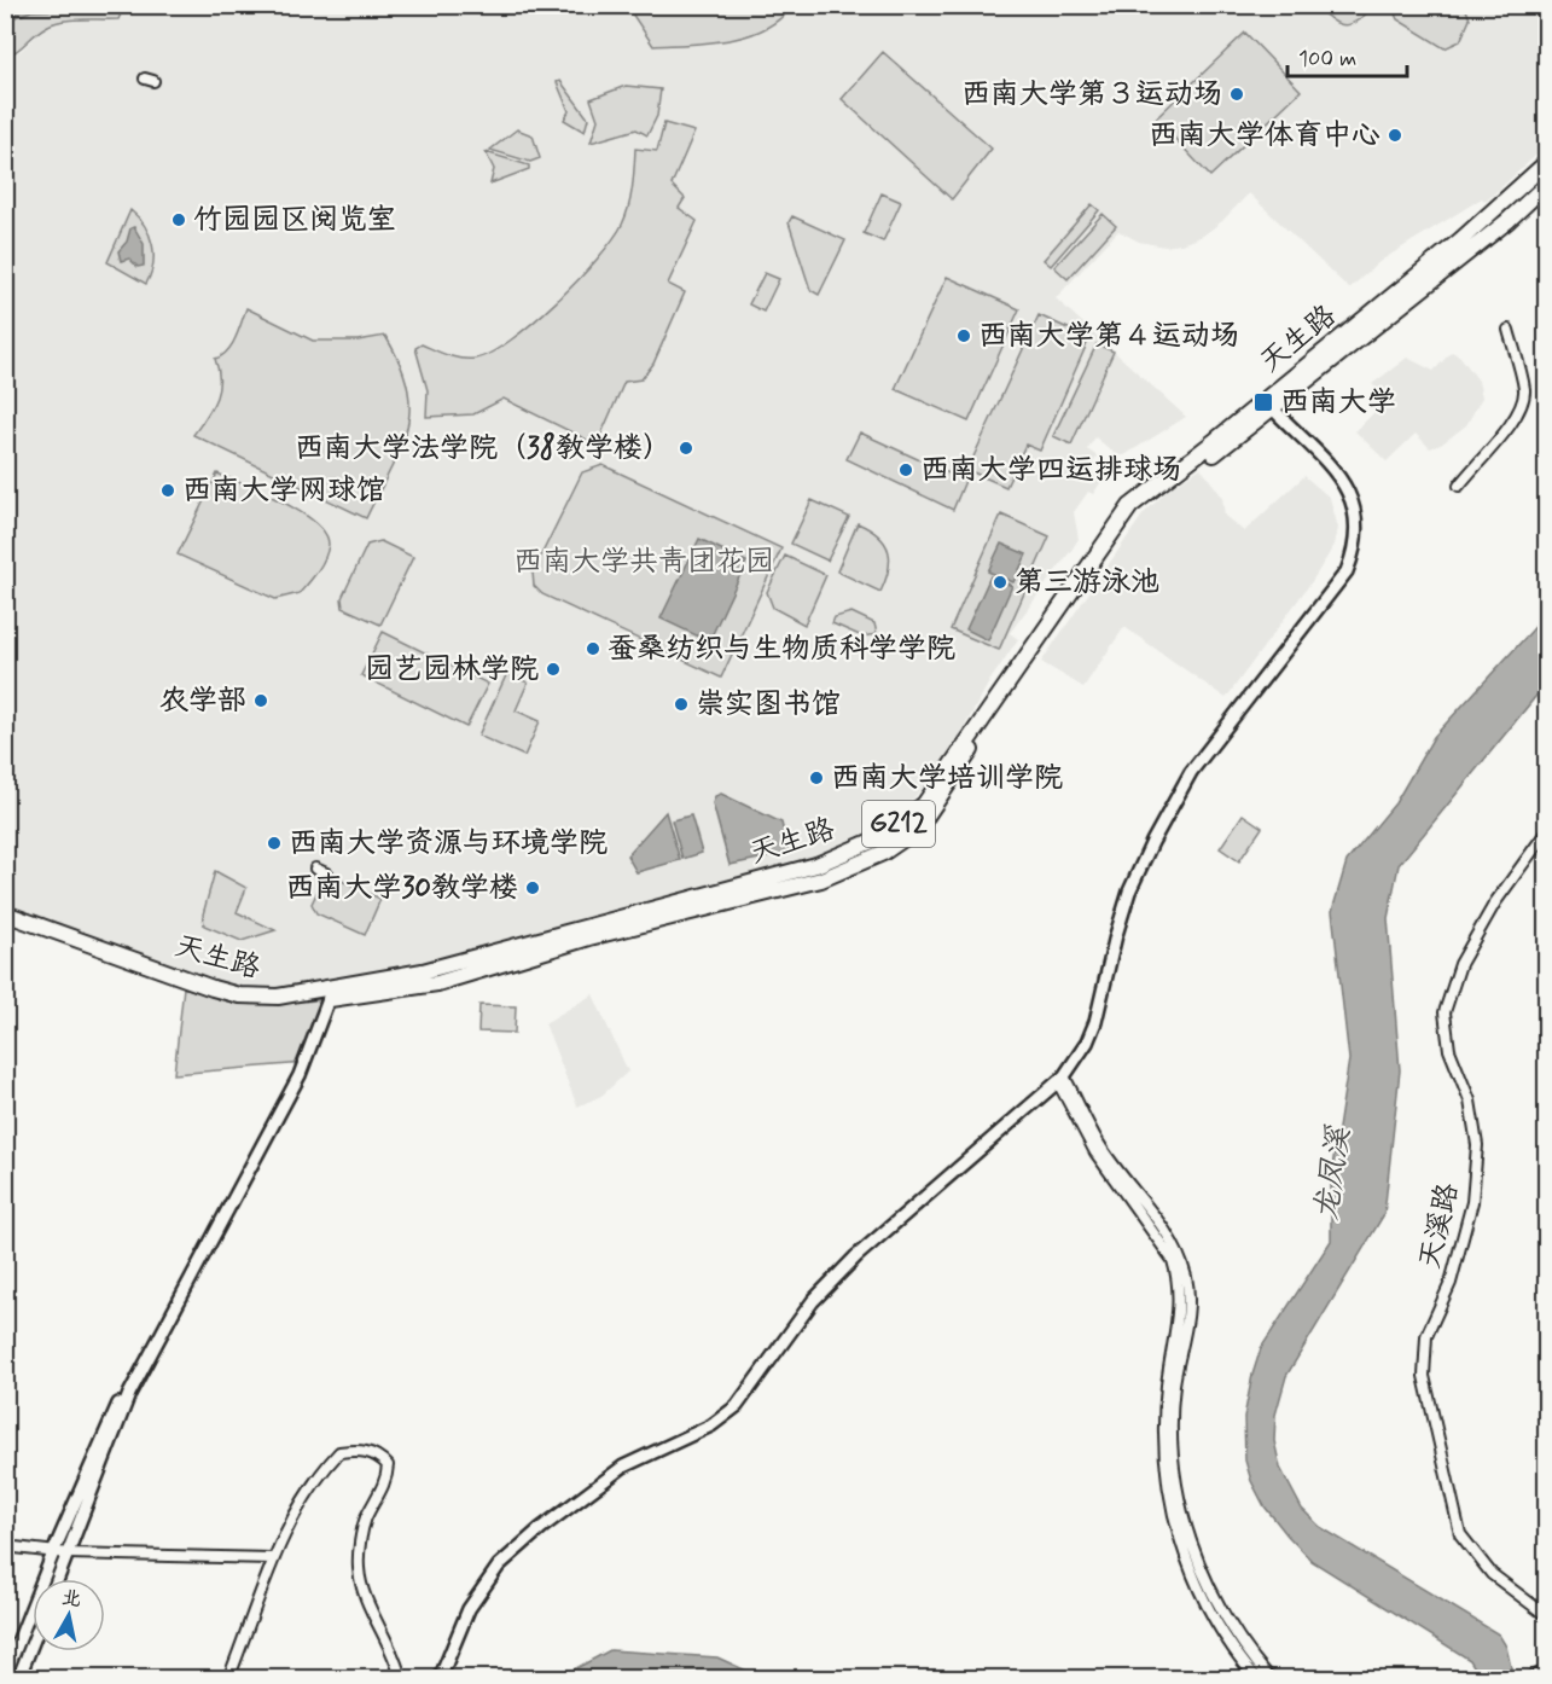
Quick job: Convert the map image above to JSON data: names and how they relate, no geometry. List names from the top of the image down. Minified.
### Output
{"streets":{"highway":["天生路","G212"],"street":["天溪路"]},"water":["龙凤溪"],"parks":["西南大学共青团花园"],"places":{"other":["西南大学第３运动场","西南大学体育中心","竹园园区阅览室","西南大学第４运动场","西南大学法学院（38教学楼）","西南大学四运排球场","西南大学网球馆","第三游泳池","蚕桑纺织与生物质科学学院","园艺园林学院","农学部","崇实图书馆","西南大学培训学院","西南大学资源与环境学院","西南大学30教学楼"],"transit":["西南大学"]},"scale_bar":"100 m","north":"top"}
